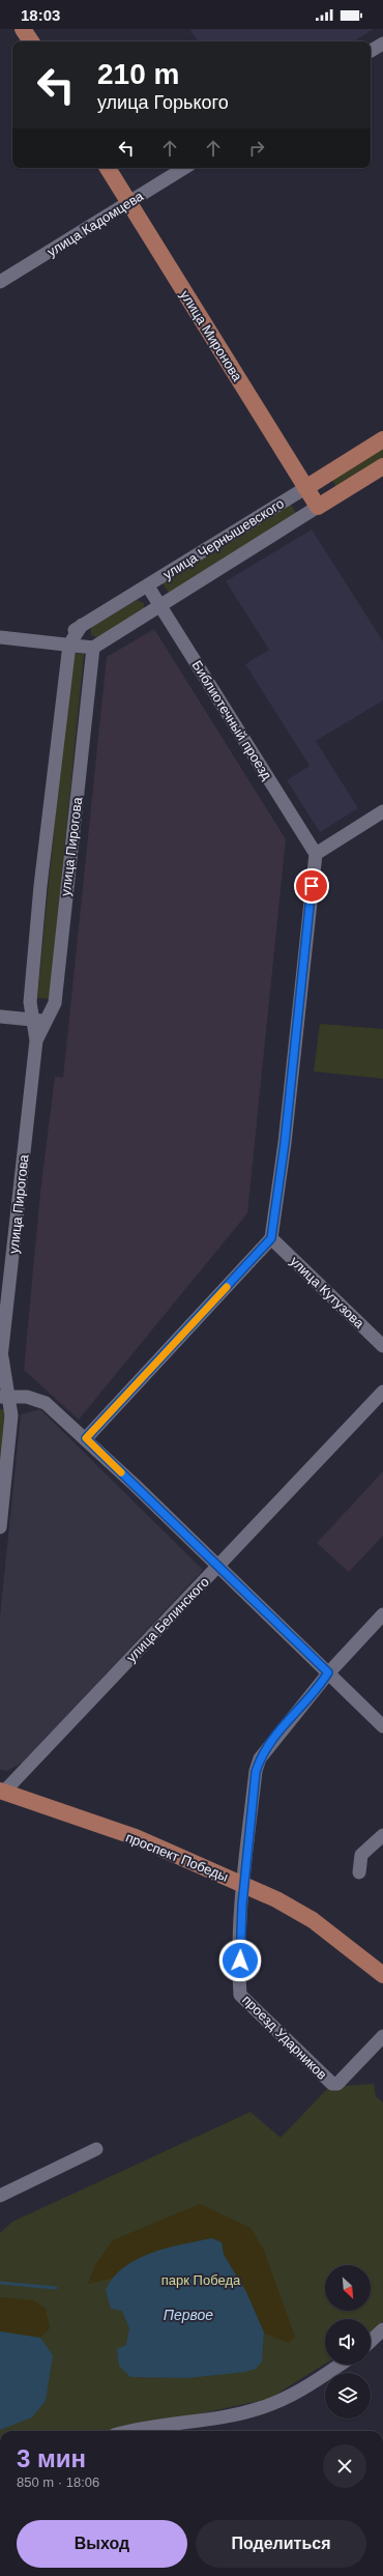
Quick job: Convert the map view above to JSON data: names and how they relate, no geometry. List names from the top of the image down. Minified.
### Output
{"streets":{"main road":["улица Миронова","улица Чернышевского","проспект Победы"],"street":["улица Кадомцева","Библиотечный проезд","улица Пирогова","улица Кутузова","улица Белинского","проезд Ударников"]},"crossings":[["улица Кадомцева","улица Миронова"],["улица Миронова","улица Чернышевского"],["улица Чернышевского","Библиотечный проезд"],["улица Чернышевского","улица Пирогова"],["улица Белинского","проспект Победы"],["проспект Победы","проезд Ударников"]],"water":["Первое"],"parks":["парк Победa"],"north":"bottom right","page":{"status":"18:03","turn":["210 m","улица Горького"],"heading":["3 мин","850 m · 18:06"],"buttons":["Выход","Поделиться"]}}
